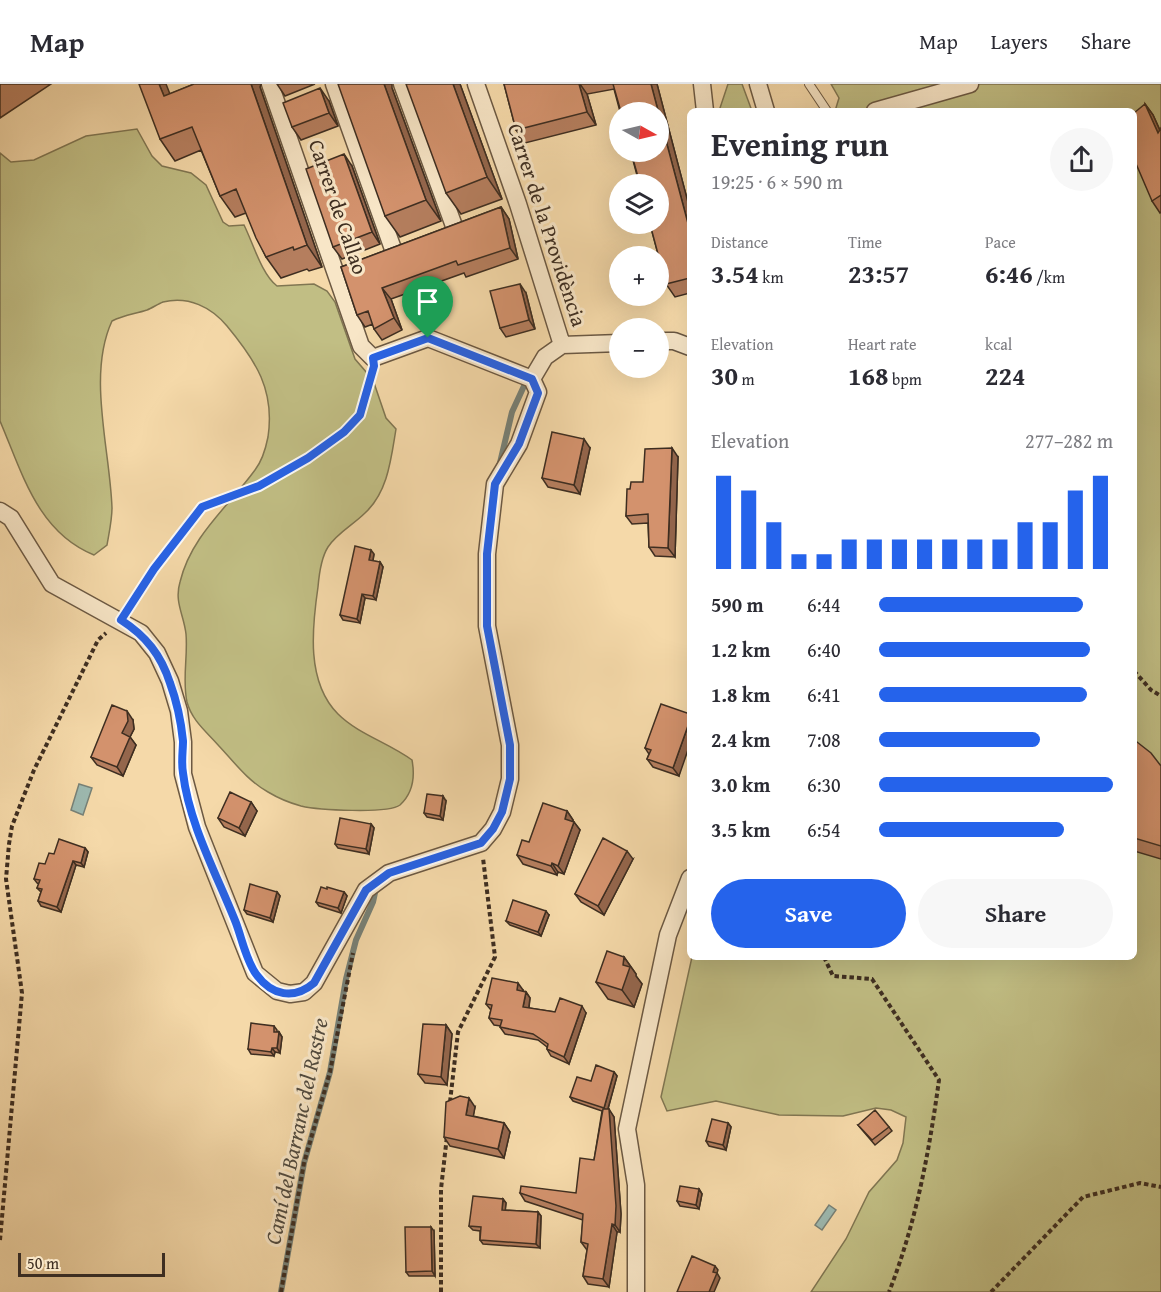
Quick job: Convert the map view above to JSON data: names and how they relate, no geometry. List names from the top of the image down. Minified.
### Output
{"streets":{"street":["Carrer de Callao","Carrer de la Providència"]},"water":["Camí del Barranc del Rastre"],"scale_bar":"50 m","north":"right","page":{"header":"Map","nav":["Map","Layers","Share"],"map_buttons":["+","−"],"heading":["Evening run","19:25 · 6 × 590 m"],"stats":[["Distance","3.54 km"],["Time","23:57"],["Pace","6:46 /km"],["Elevation","30 m"],["Heart rate","168 bpm"],["kcal","224"]],"chart":["Elevation","277–282 m"],"list":[{"name":"590 m","note":"6:44"},{"name":"1.2 km","note":"6:40"},{"name":"1.8 km","note":"6:41"},{"name":"2.4 km","note":"7:08"},{"name":"3.0 km","note":"6:30"},{"name":"3.5 km","note":"6:54"}],"buttons":["Save","Share"],"scale":"50 m"}}
